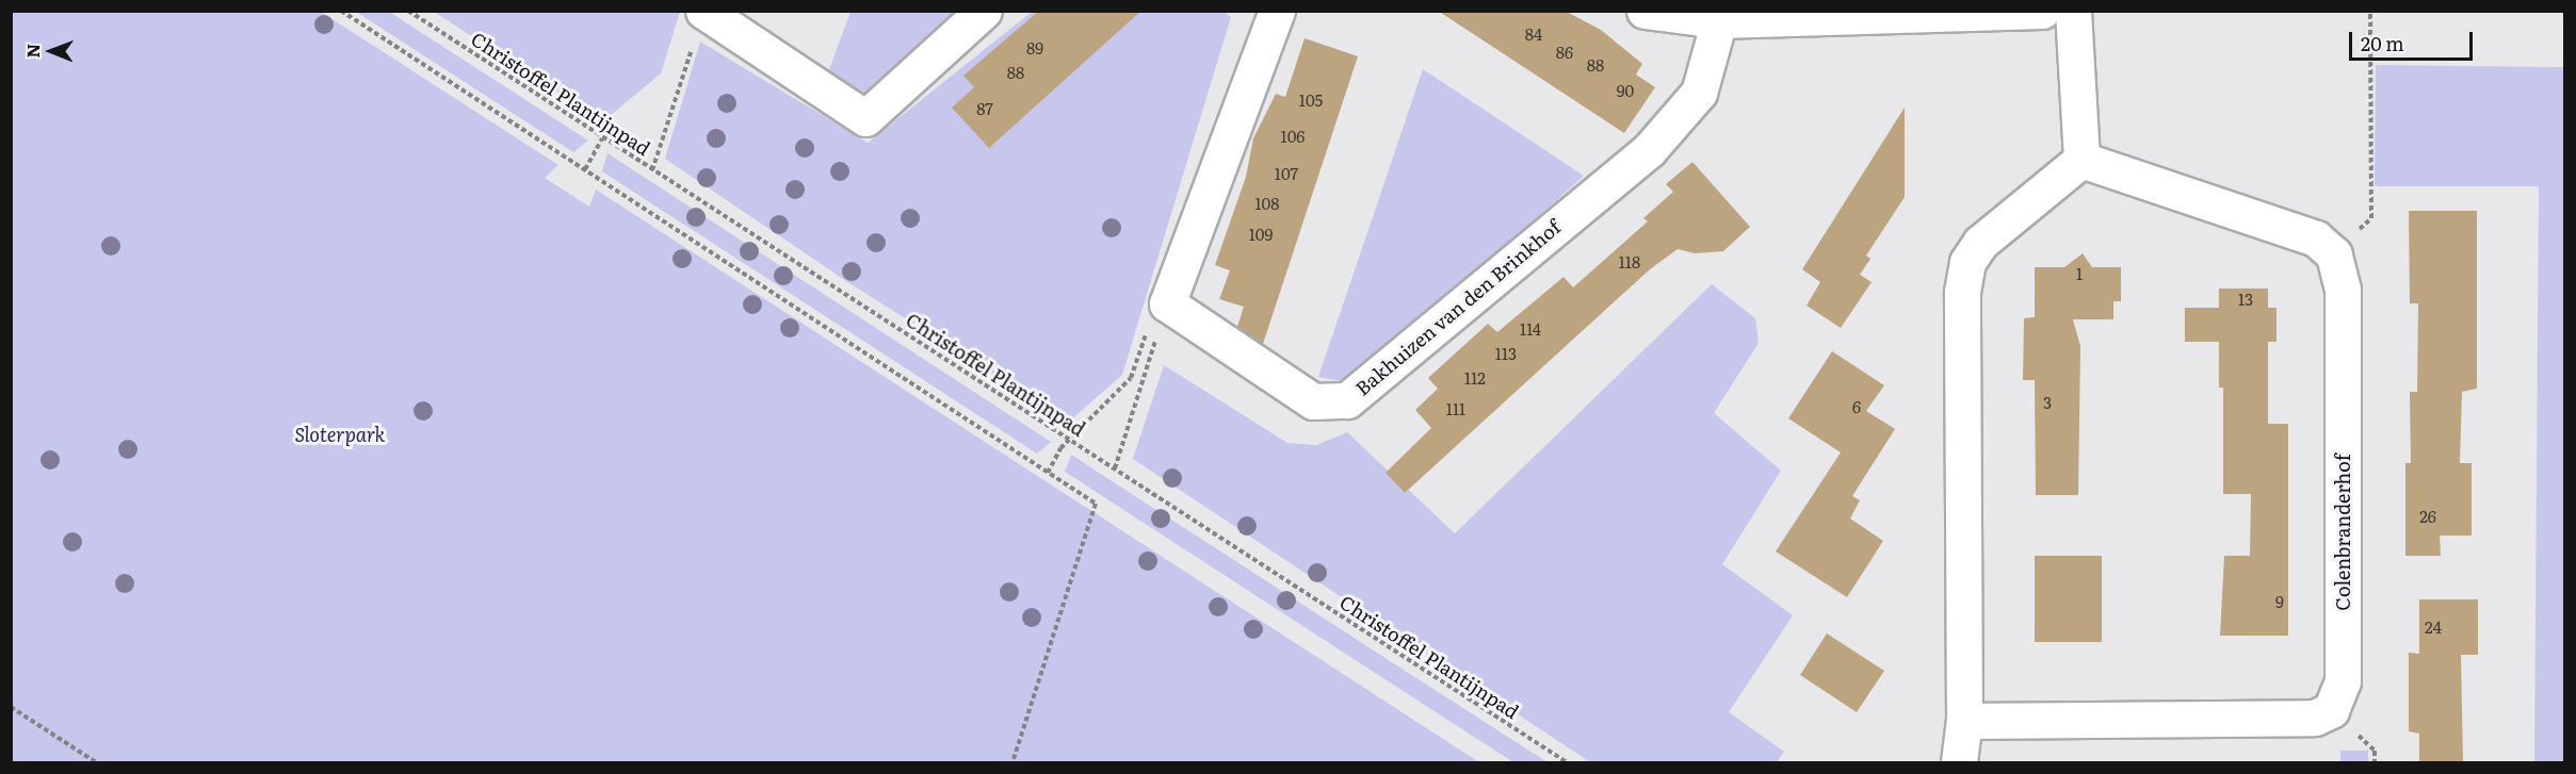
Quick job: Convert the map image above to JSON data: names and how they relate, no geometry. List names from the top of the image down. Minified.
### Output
{"streets":{"street":["Bakhuizen van den Brinkhof","Colenbranderhof"],"path":["Christoffel Plantijnpad"]},"parks":["Sloterpark"],"house_numbers":["84","89","86","88","88","90","105","87","106","107","108","109","118","1","13","114","113","112","3","6","111","26","9","24"],"scale_bar":"20 m","north":"left"}
